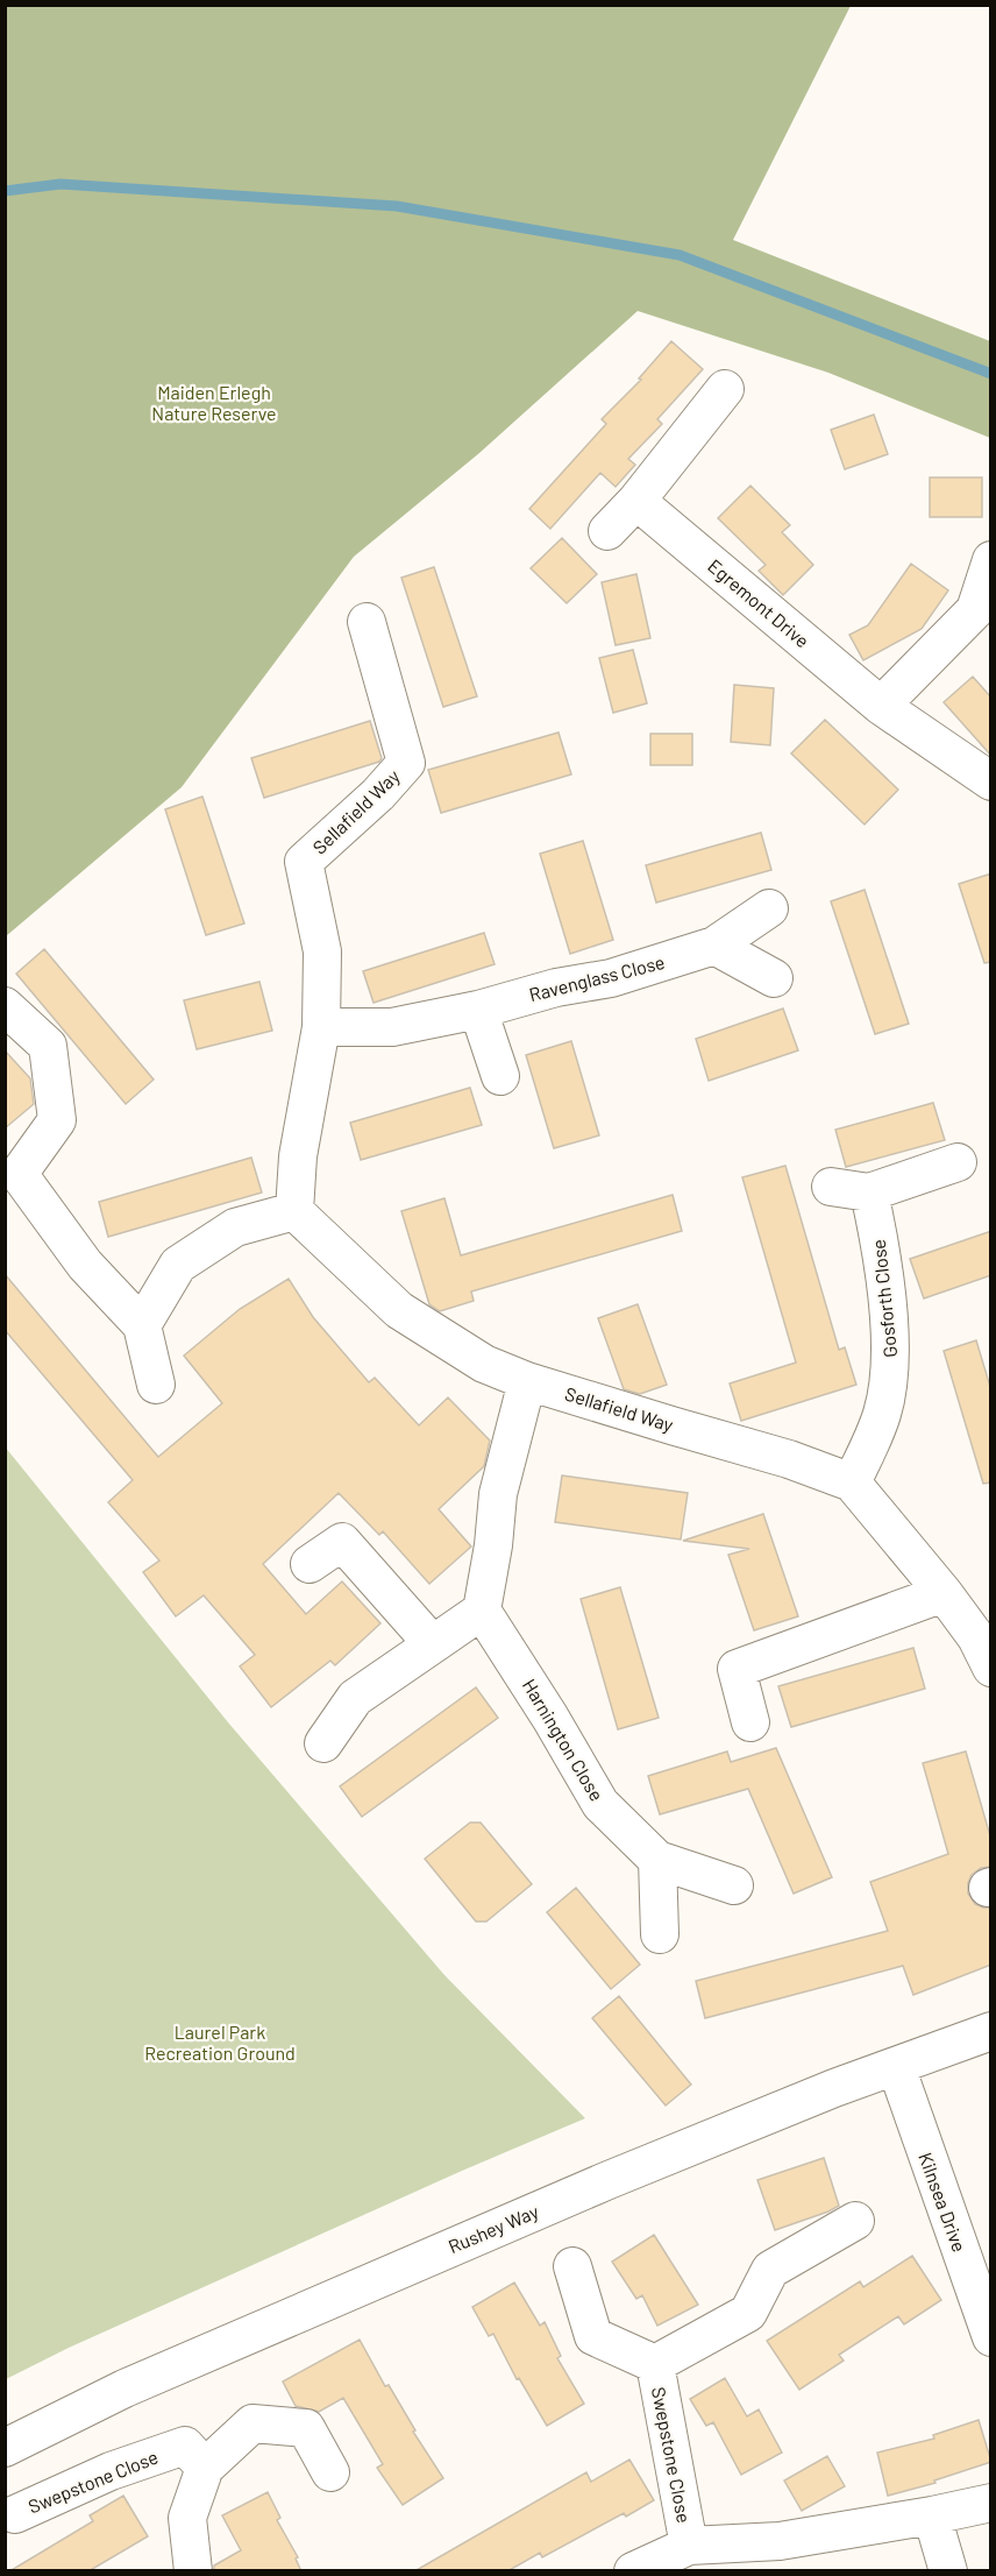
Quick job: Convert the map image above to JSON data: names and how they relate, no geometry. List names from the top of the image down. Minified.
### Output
{"streets":{"street":["Egremont Drive","Sellafield Way","Ravenglass Close","Gosforth Close","Harnington Close","Kilnsea Drive","Rushey Way","Swepstone Close"]},"crossings":[["Sellafield Way","Ravenglass Close"],["Sellafield Way","Gosforth Close"],["Kilnsea Drive","Rushey Way"]],"parks":["Maiden Erlegh Nature Reserve","Laurel Park Recreation Ground"]}
